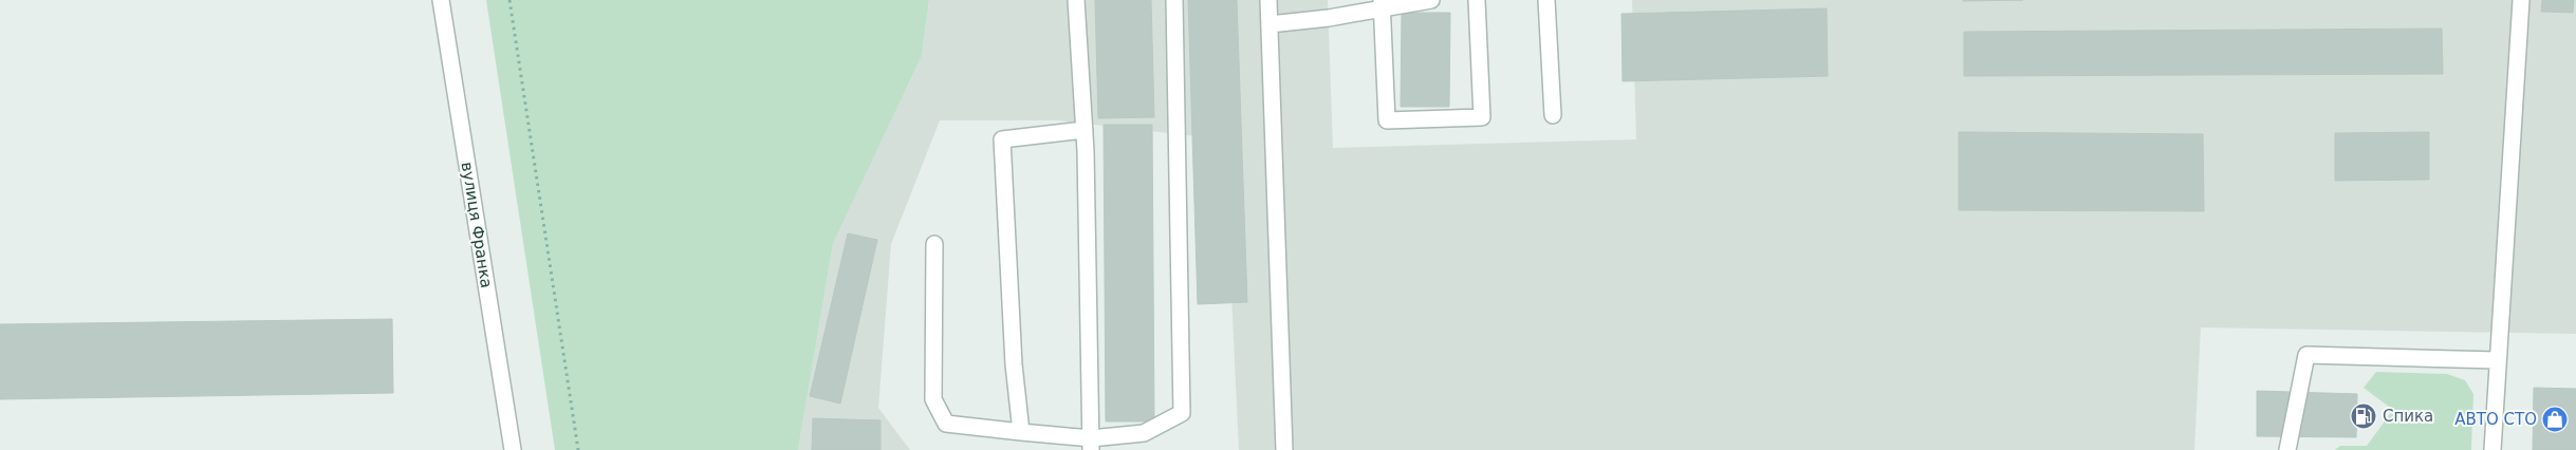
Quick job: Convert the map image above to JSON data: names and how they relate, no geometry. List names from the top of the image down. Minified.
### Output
{"streets":{"street":["вулиця Франка"]},"places":{"fuel station":["Спика"],"shop":["АВТО СТО"]}}
